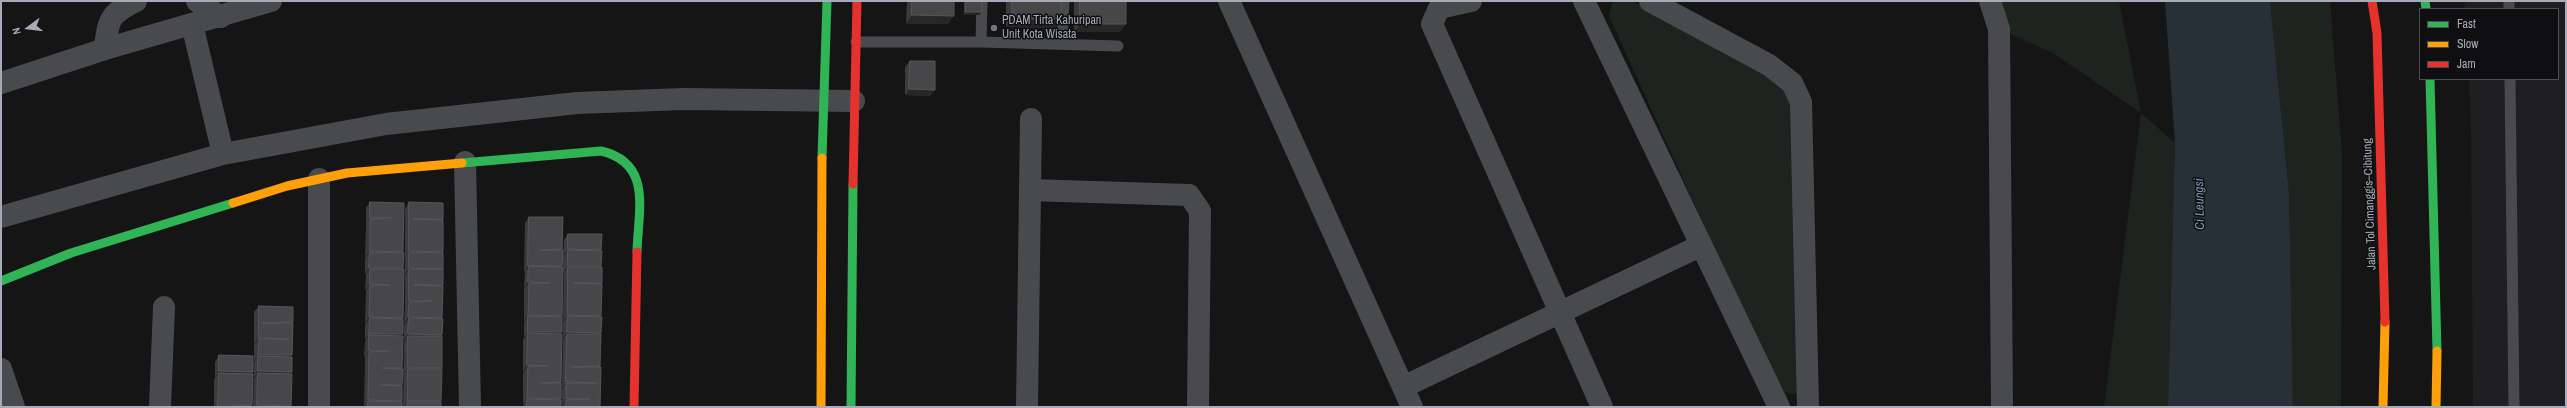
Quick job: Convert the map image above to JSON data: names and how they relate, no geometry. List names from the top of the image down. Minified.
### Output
{"streets":{"main road":["Jalan Tol Cimanggis–Cibitung"]},"water":["Ci Leungsi"],"places":["PDAM Tirta Kahuripan Unit Kota Wisata"],"legend":["Fast","Slow","Jam"],"north":"left"}
